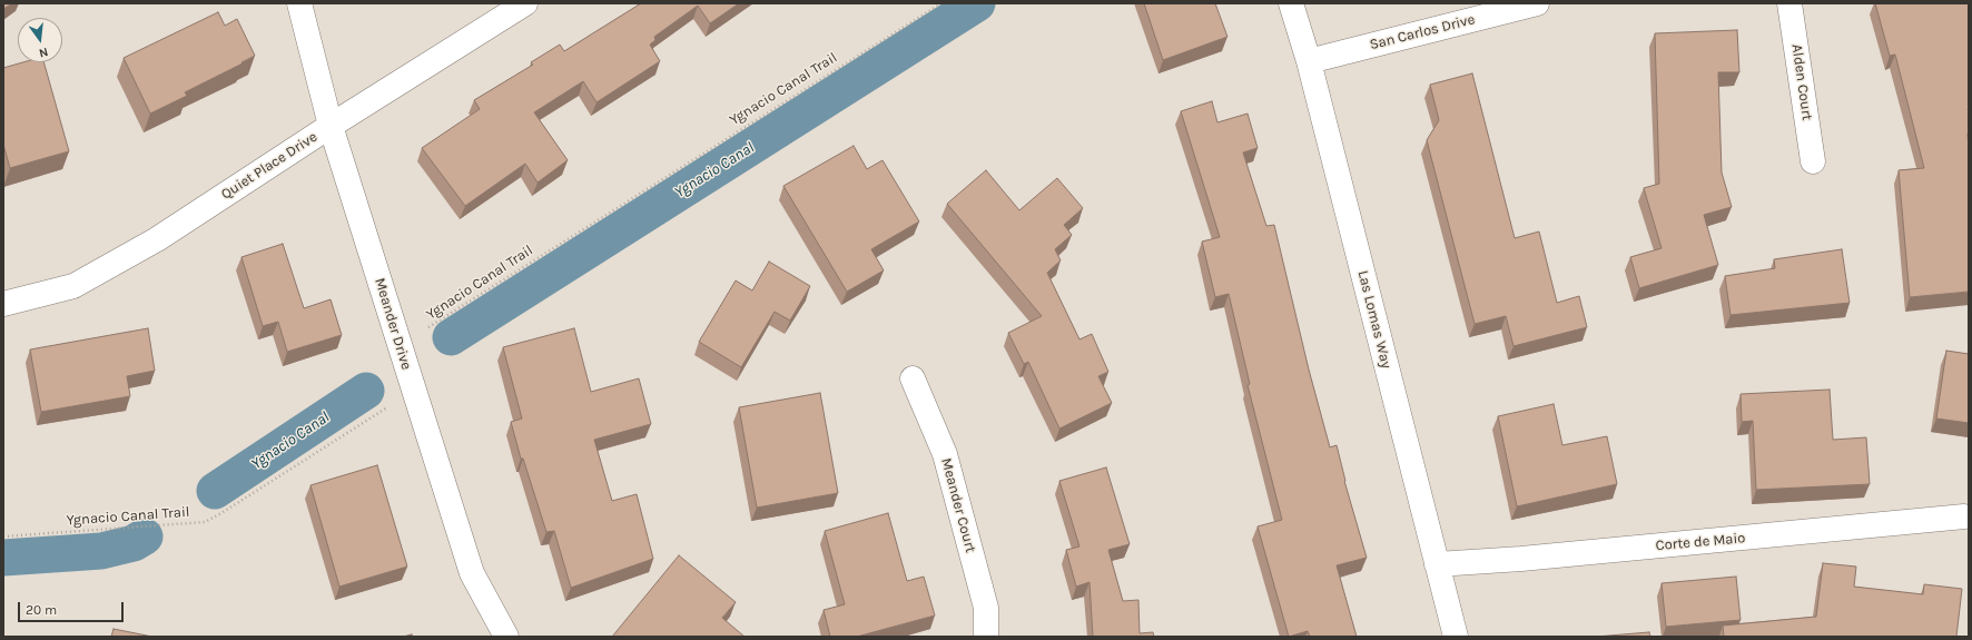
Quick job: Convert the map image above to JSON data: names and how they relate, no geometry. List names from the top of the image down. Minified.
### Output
{"streets":{"street":["San Carlos Drive","Alden Court","Quiet Place Drive","Las Lomas Way","Meander Drive","Meander Court","Corte de Maio"],"path":["Ygnacio Canal Trail"]},"crossings":[["San Carlos Drive","Las Lomas Way"],["Ygnacio Canal Trail","Meander Drive"],["Quiet Place Drive","Meander Drive"],["Las Lomas Way","Corte de Maio"]],"water":["Ygnacio Canal"],"scale_bar":"20 m","north":"bottom"}
